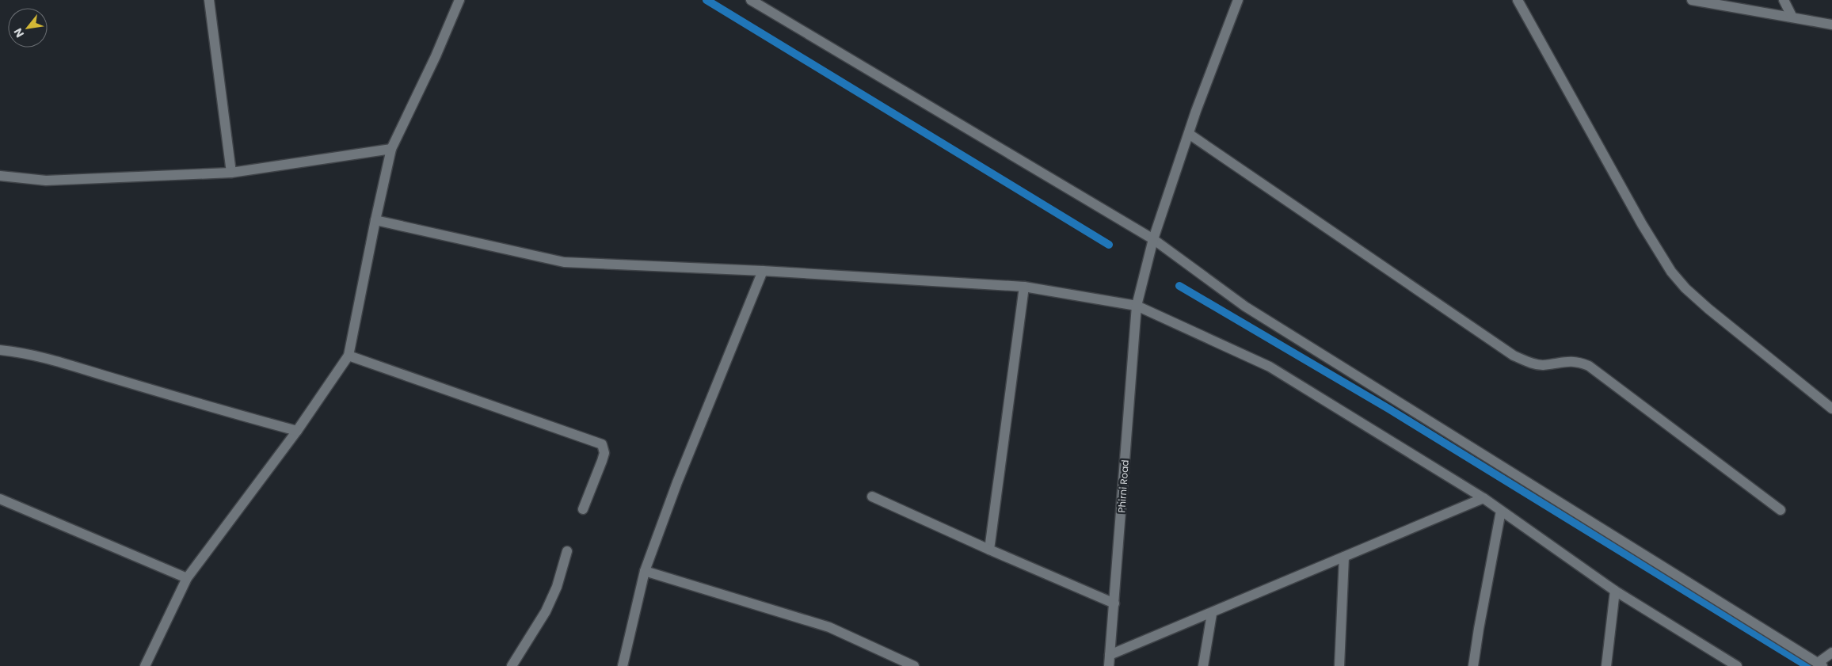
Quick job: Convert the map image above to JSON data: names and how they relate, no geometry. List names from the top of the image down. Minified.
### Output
{"streets":{"street":["Phirni Road"]},"north":"bottom left"}
